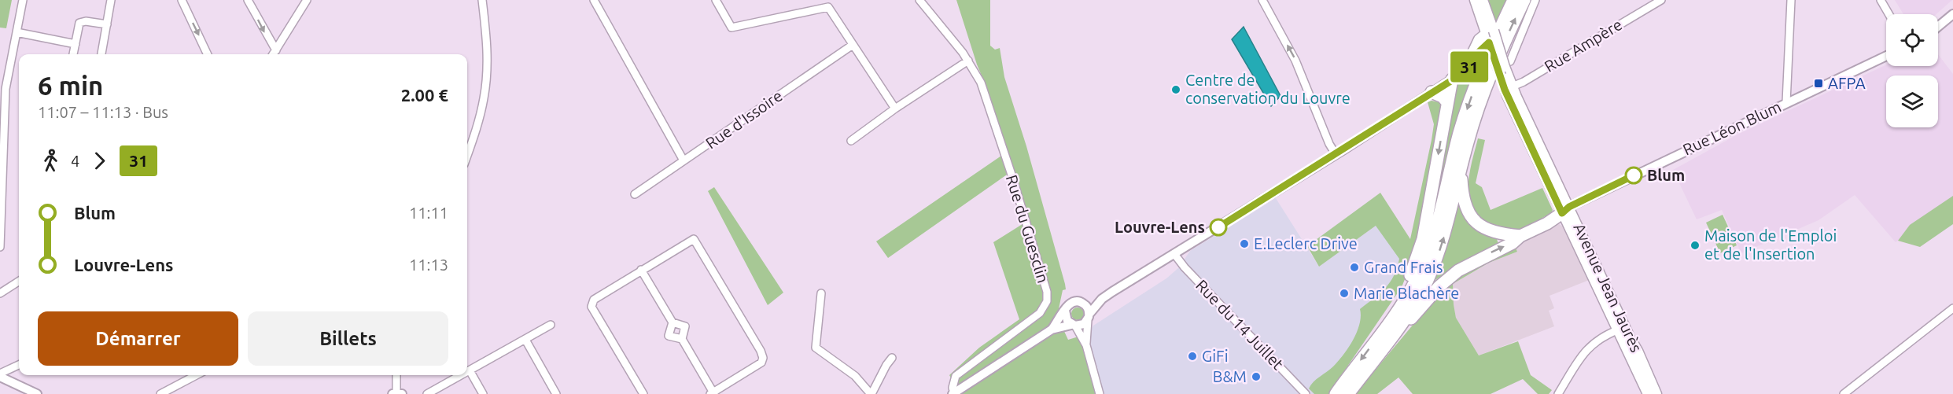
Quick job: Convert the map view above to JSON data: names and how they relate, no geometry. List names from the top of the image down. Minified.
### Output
{"streets":{"main road":["Avenue Jean Jaurès"],"street":["Rue Ampère","Rue d'Issoire","Rue Léon Blum","Rue du Guesclin","Rue du 14 Juillet"]},"crossings":[["Rue Ampère","Avenue Jean Jaurès"],["Rue Léon Blum","Avenue Jean Jaurès"]],"places":{"transit":["AFPA"],"other":["Centre de conservation du Louvre","Blum","Louvre-Lens","E.Leclerc Drive","Maison de l'Emploi et de l'Insertion","Grand Frais","Marie Blachère","GiFi","B&M"]},"lines":["bus line 31"],"page":{"on_map":"31","heading":["6 min","11:07 – 11:13 · Bus","2.00 €"],"legs":["4","31"],"list":[{"name":"Blum","value":"11:11"},{"name":"Louvre-Lens","value":"11:13"}],"buttons":["Démarrer","Billets"]}}
